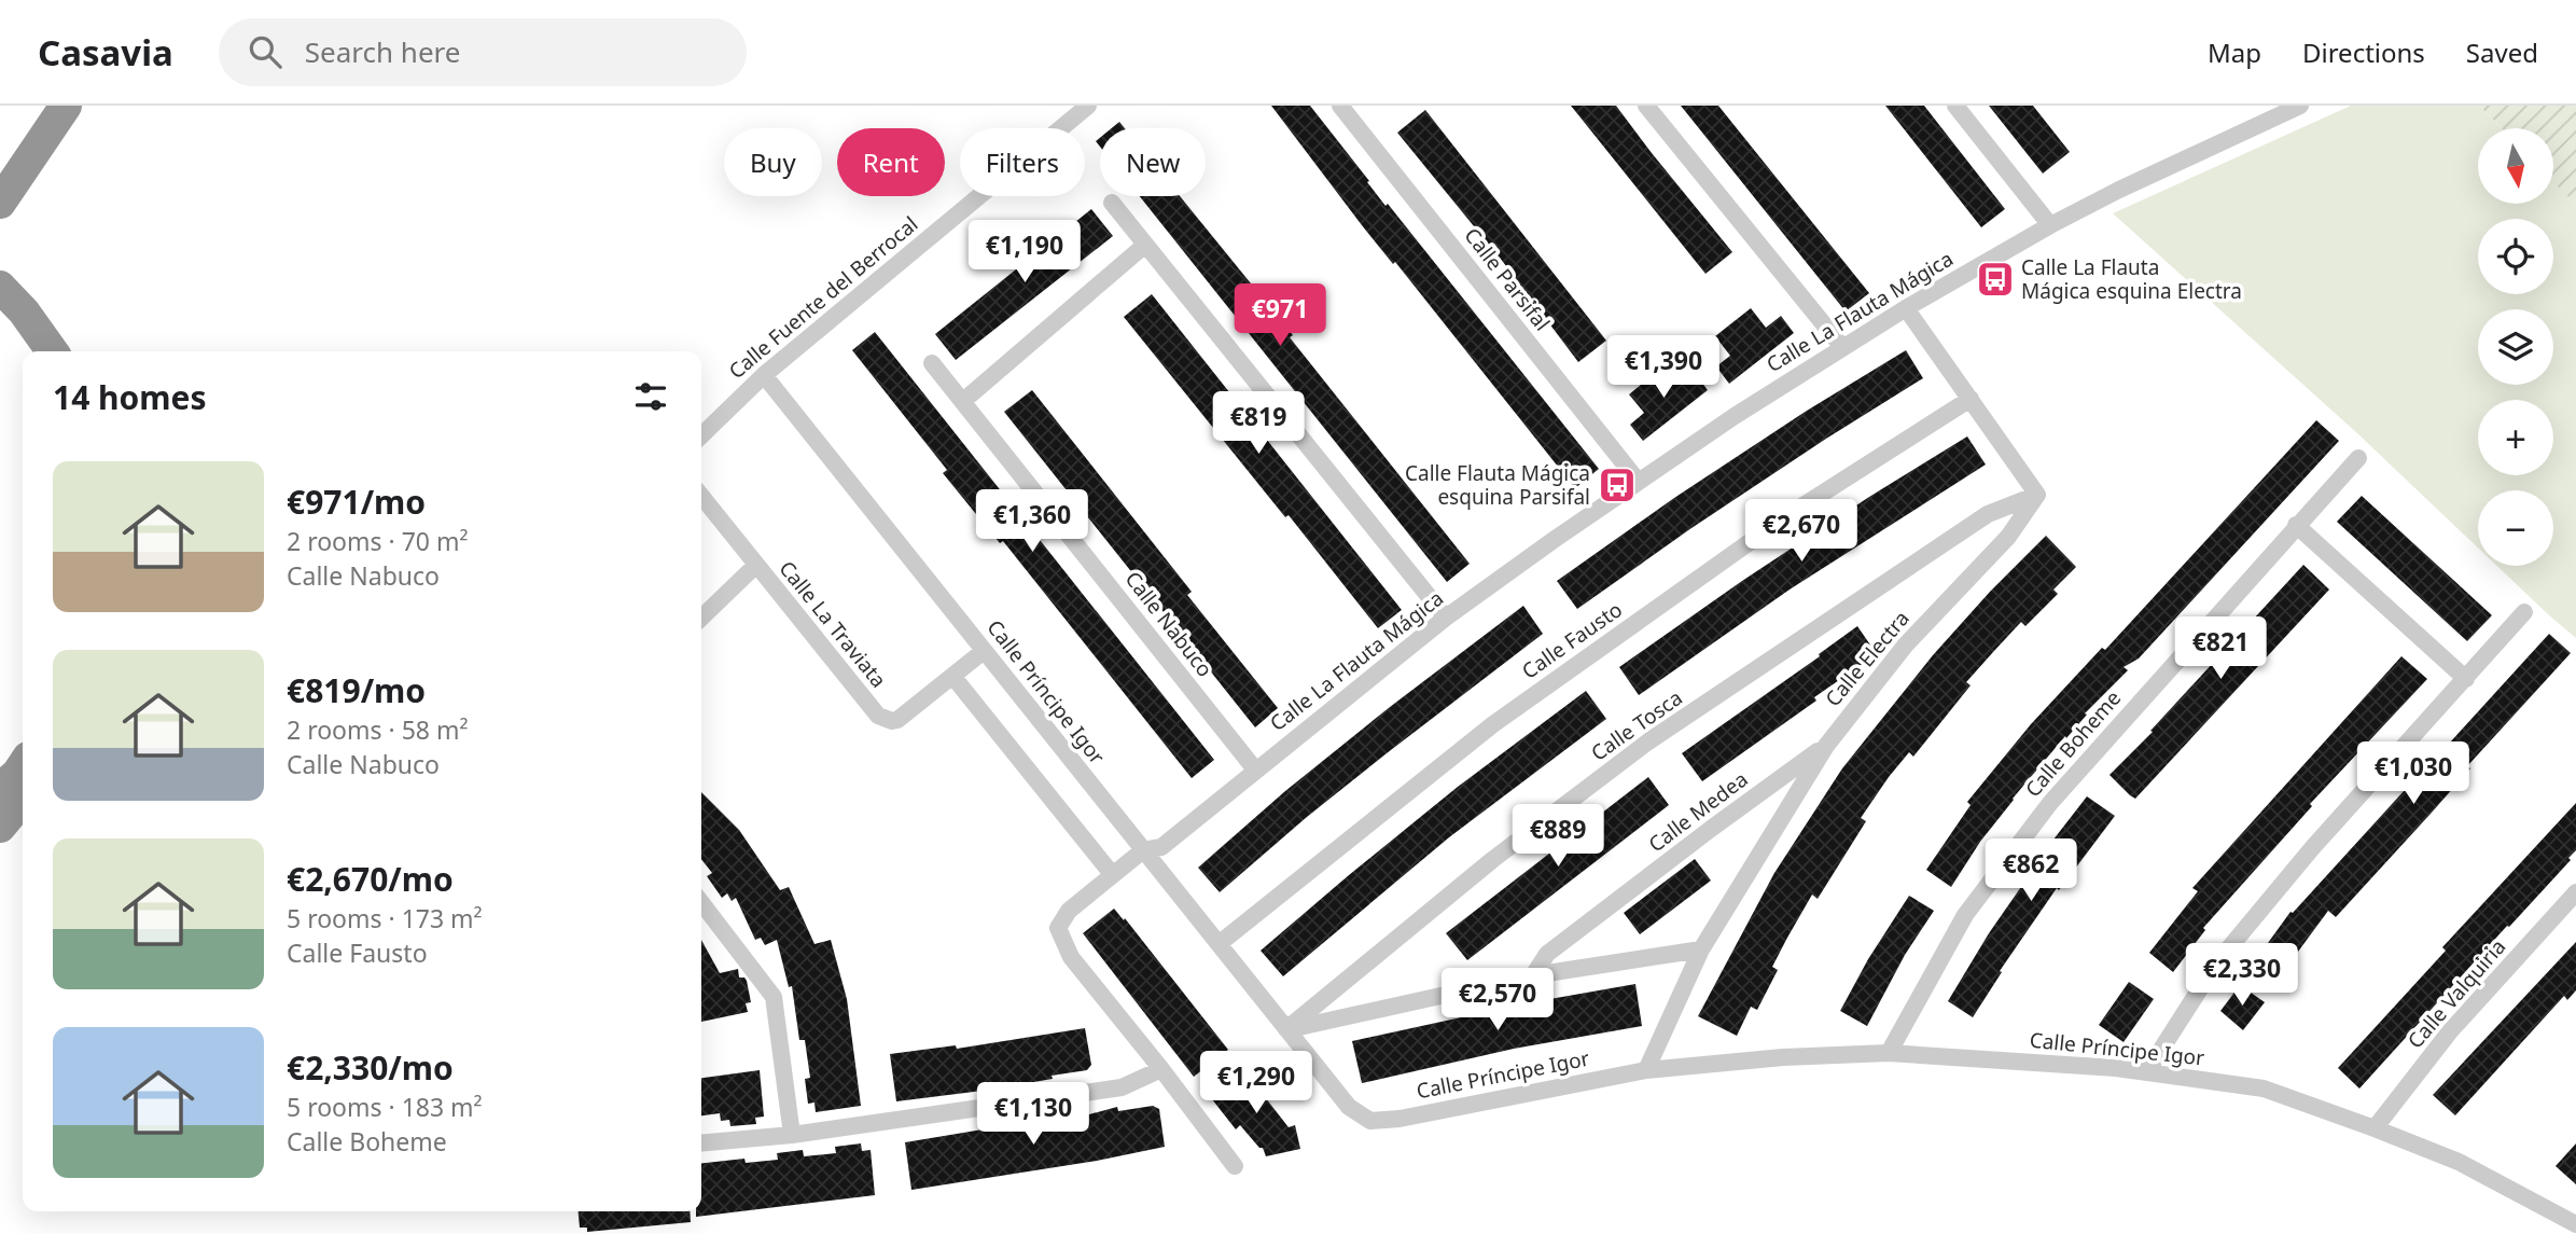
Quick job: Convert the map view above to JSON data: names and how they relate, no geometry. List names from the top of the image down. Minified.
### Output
{"streets":{"street":["Calle Parsifal","Calle Fuente del Berrocal","Calle La Flauta Mágica","Calle La Traviata","Calle Nabuco","Calle Fausto","Calle Electra","Calle Príncipe Igor","Calle Tosca","Calle Boheme","Calle Medea","Calle Valquiria"]},"crossings":[["Calle Parsifal","Calle La Flauta Mágica"],["Calle Fuente del Berrocal","Calle Príncipe Igor"],["Calle La Flauta Mágica","Calle Nabuco"],["Calle La Flauta Mágica","Calle Príncipe Igor"],["Calle La Traviata","Calle Príncipe Igor"],["Calle Fausto","Calle Príncipe Igor"],["Calle Electra","Calle Príncipe Igor"],["Calle Electra","Calle Tosca"],["Calle Electra","Calle Medea"],["Calle Príncipe Igor","Calle Tosca"],["Calle Príncipe Igor","Calle Boheme"],["Calle Príncipe Igor","Calle Valquiria"]],"places":{"bus stop":["Calle La Flauta Mágica esquina Electra","Calle Flauta Mágica esquina Parsifal"]},"north":"bottom","page":{"header":"Casavia","search":"Search here","nav":["Map","Directions","Saved"],"map_buttons":["+","−"],"chip":["Buy","Rent","Filters","New"],"price":["€1,190","€971","€1,390","€819","€1,360","€2,670","€821","€1,030","€889","€862","€2,330","€2,570","€1,290","€1,130"],"heading":"14 homes","list":[{"name":"€971/mo","note":"2 rooms · 70 m² · Calle Nabuco"},{"name":"€819/mo","note":"2 rooms · 58 m² · Calle Nabuco"},{"name":"€2,670/mo","note":"5 rooms · 173 m² · Calle Fausto"},{"name":"€2,330/mo","note":"5 rooms · 183 m² · Calle Boheme"}]}}
